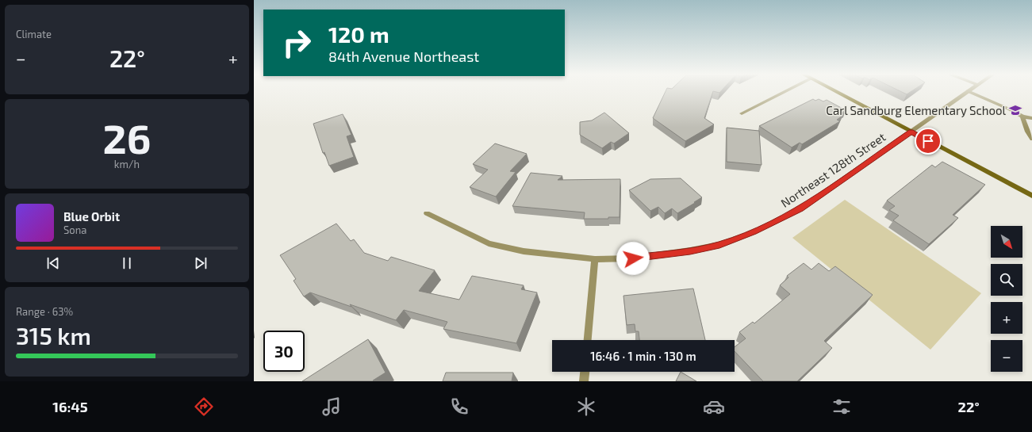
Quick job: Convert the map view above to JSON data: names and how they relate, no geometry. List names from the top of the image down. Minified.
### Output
{"streets":{"street":["Northeast 128th Street"]},"places":{"school or university":["Carl Sandburg Elementary School"]},"north":"bottom right","page":{"tile":["Climate",["26","km/h"],["Range · 63%","315 km"]],"turn":["120 m","84th Avenue Northeast"],"heat":["−","22°","+"],"song":["Blue Orbit","Sona"],"map_buttons":["+","−"],"limit":"30","trip":"16:46 · 1 min · 130 m","tabs":["16:45","22°"]}}
